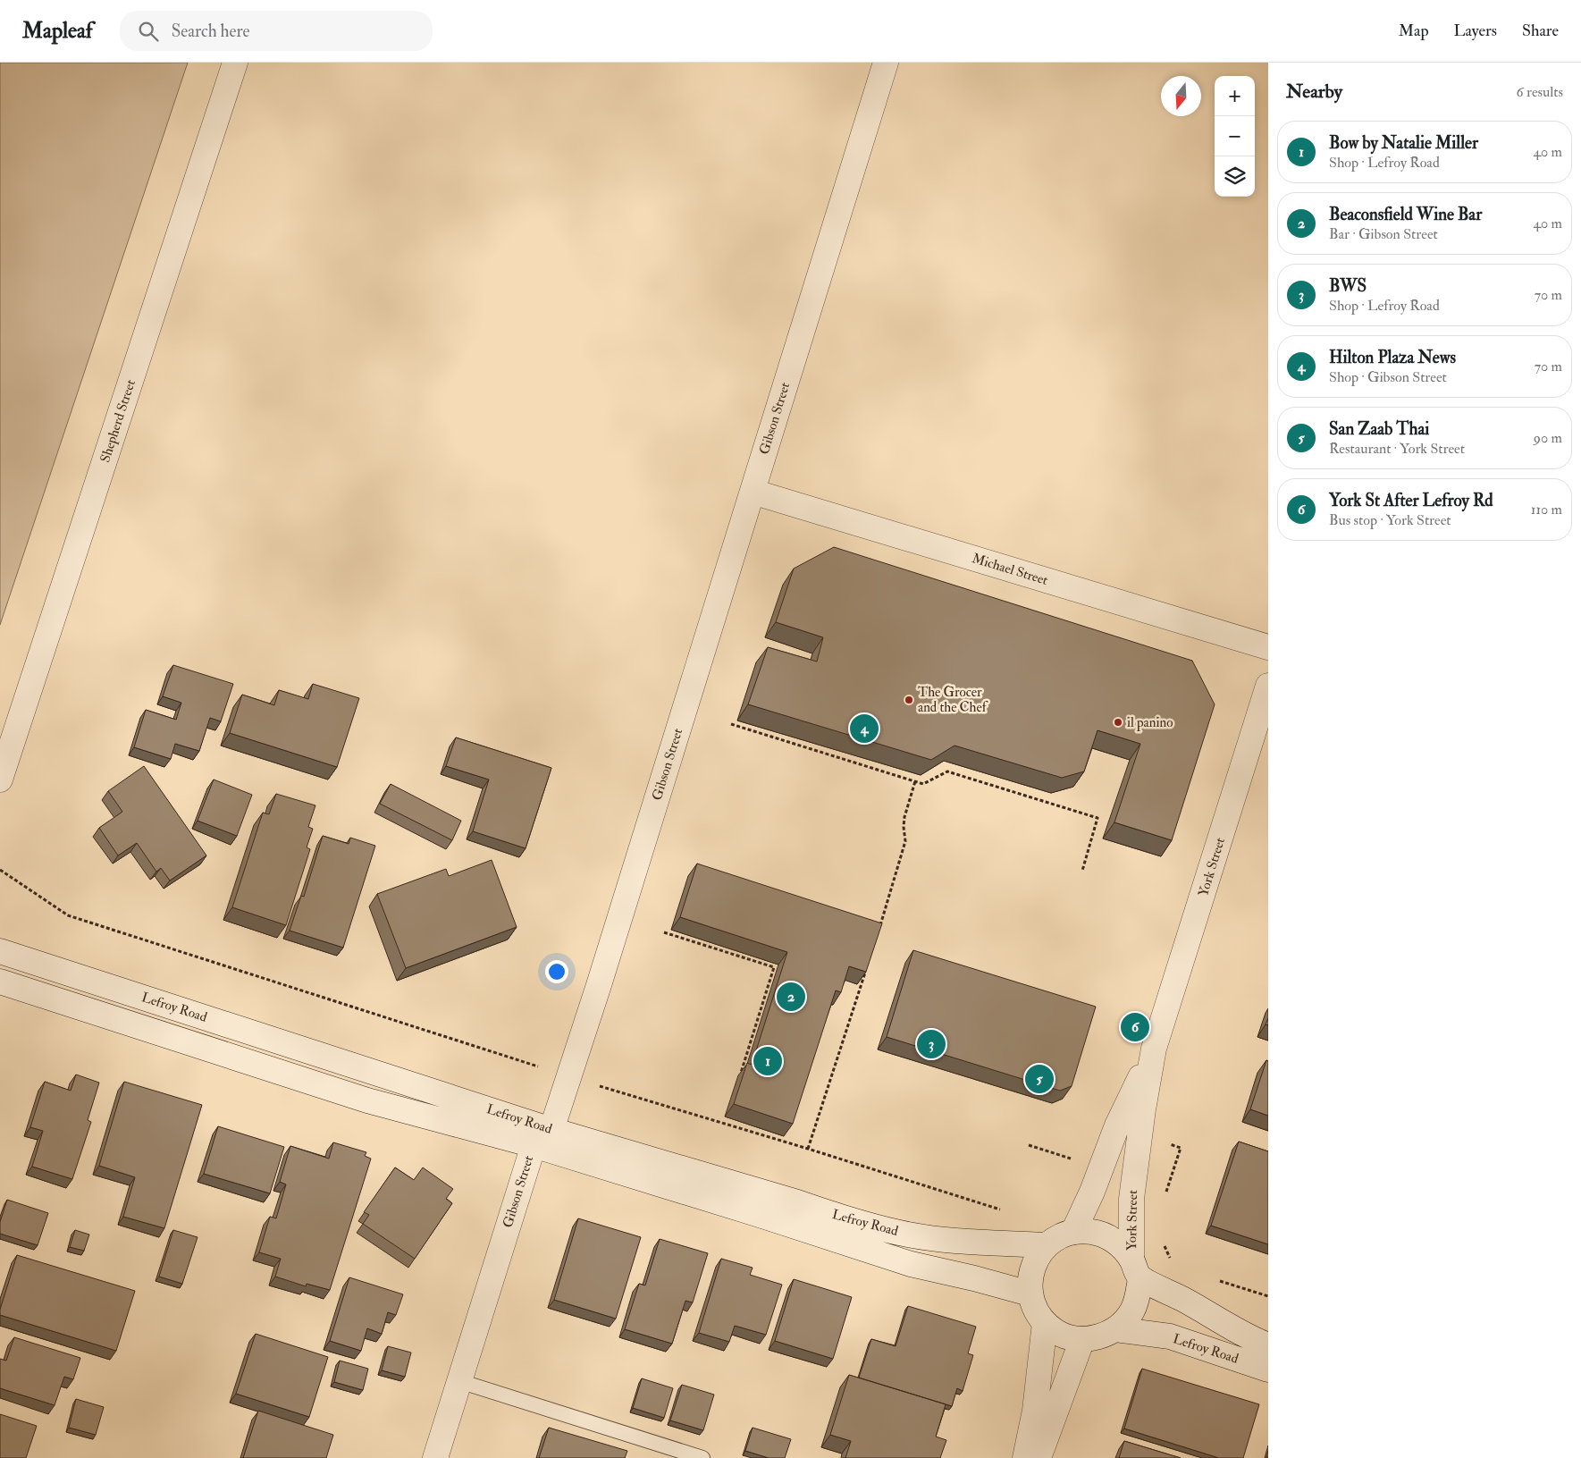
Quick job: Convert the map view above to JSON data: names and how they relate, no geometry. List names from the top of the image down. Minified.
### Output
{"streets":{"street":["Gibson Street","Shepherd Street","Michael Street","York Street","Lefroy Road"]},"crossings":[["Gibson Street","Michael Street"],["Gibson Street","Lefroy Road"],["York Street","Lefroy Road"]],"places":["The Grocer and the Chef","il panino"],"north":"bottom","page":{"header":"Mapleaf","search":"Search here","nav":["Map","Layers","Share"],"heading":["Nearby","6 results"],"map_buttons":["+","−"],"list":[{"mark":"1","name":"Bow by Natalie Miller","note":"Shop · Lefroy Road","value":"40 m"},{"mark":"2","name":"Beaconsfield Wine Bar","note":"Bar · Gibson Street","value":"40 m"},{"mark":"3","name":"BWS","note":"Shop · Lefroy Road","value":"70 m"},{"mark":"4","name":"Hilton Plaza News","note":"Shop · Gibson Street","value":"70 m"},{"mark":"5","name":"San Zaab Thai","note":"Restaurant · York Street","value":"90 m"},{"mark":"6","name":"York St After Lefroy Rd","note":"Bus stop · York Street","value":"110 m"}],"pins":["4","2","6","3","1","5"]}}
